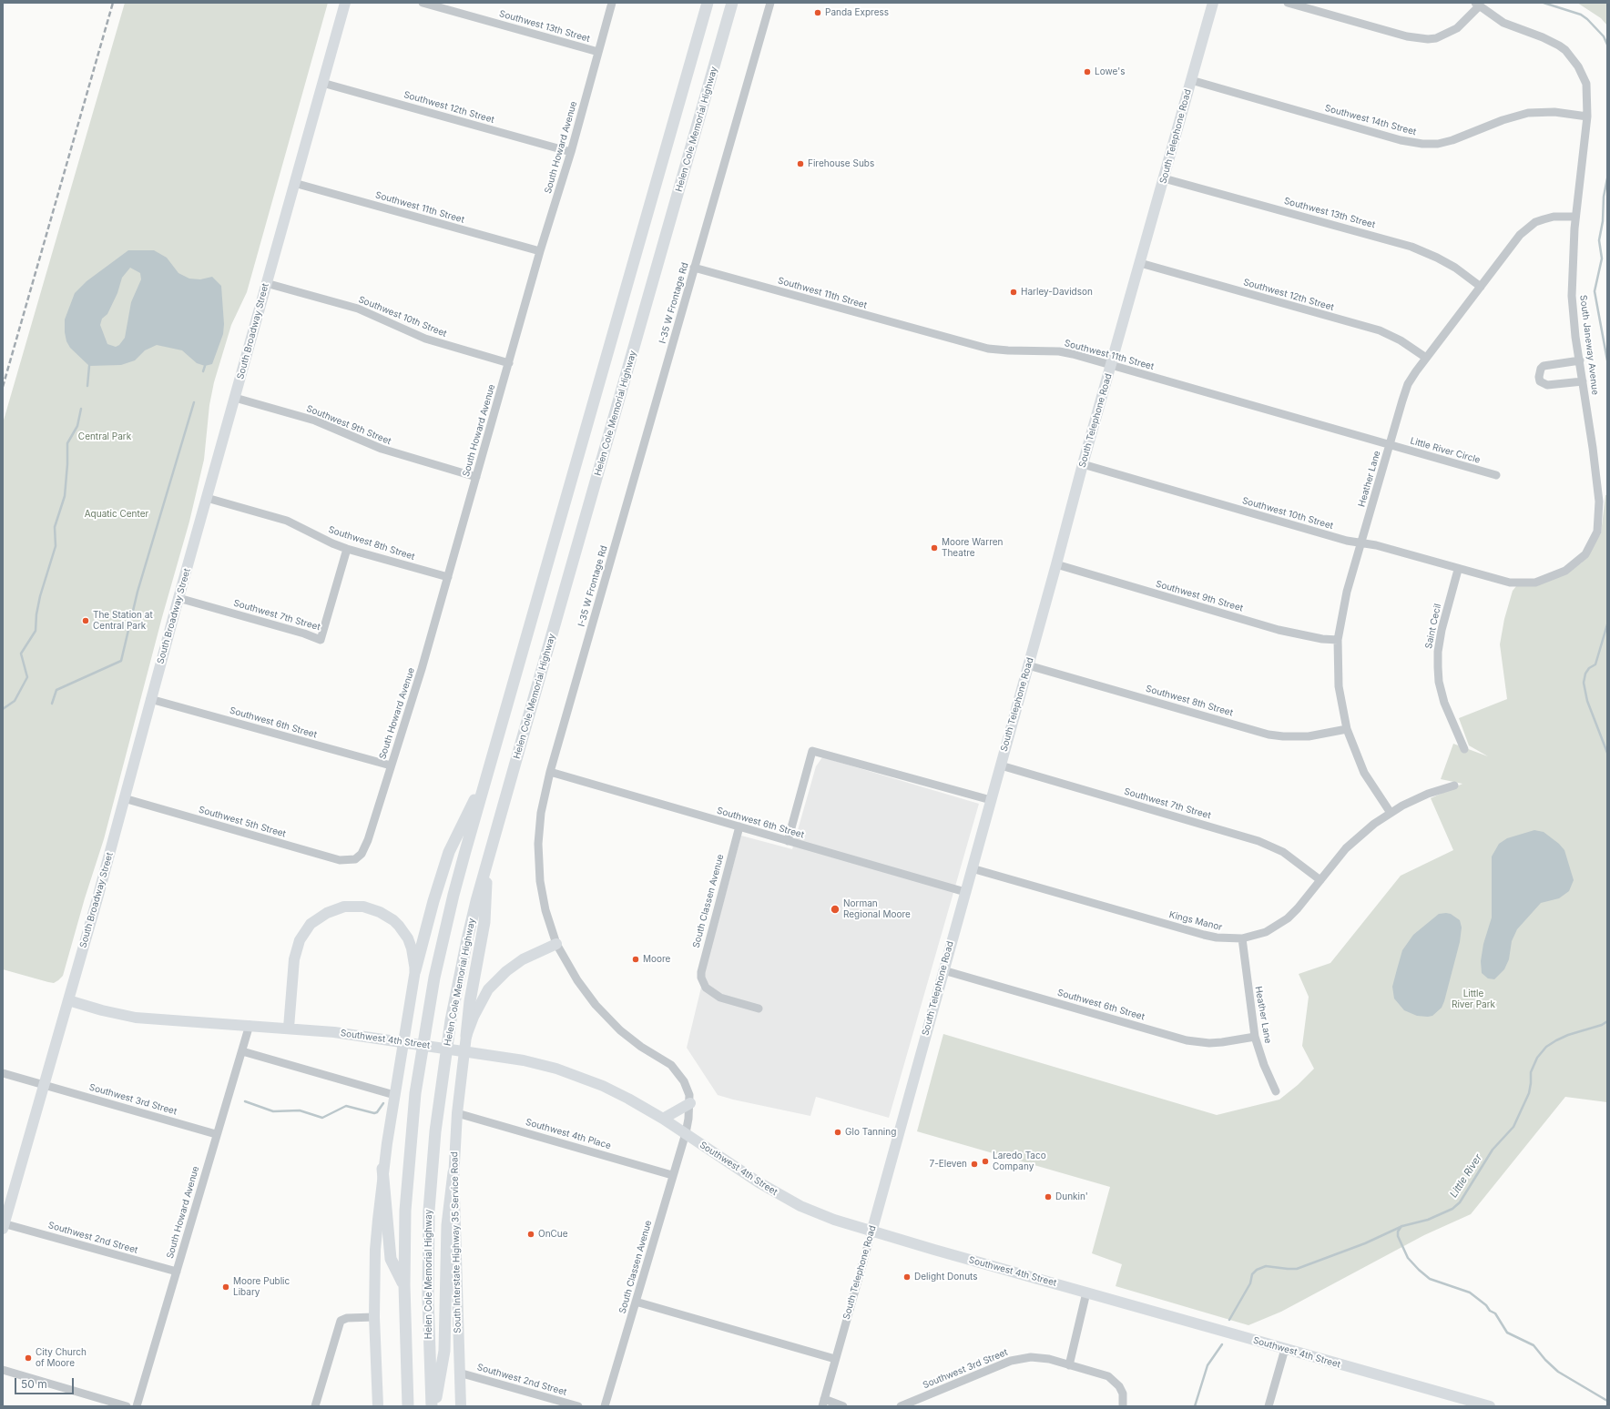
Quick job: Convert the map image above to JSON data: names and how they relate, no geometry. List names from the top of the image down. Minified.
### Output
{"streets":{"highway":["Helen Cole Memorial Highway"],"main road":["South Telephone Road","South Broadway Street","Southwest 4th Street","South Interstate Highway 35 Service Road"],"street":["Southwest 13th Street","Southwest 12th Street","Southwest 14th Street","South Howard Avenue","Southwest 11th Street","I-35 W Frontage Rd","Southwest 10th Street","South Janeway Avenue","Southwest 9th Street","Little River Circle","Heather Lane","Southwest 8th Street","Southwest 7th Street","Saint Cecil","Southwest 6th Street","Southwest 5th Street","South Classen Avenue","Kings Manor","Southwest 3rd Street","Southwest 4th Place","Southwest 2nd Street"]},"crossings":[["Southwest 13th Street","South Telephone Road"],["Southwest 13th Street","South Howard Avenue"],["Southwest 13th Street","Heather Lane"],["Southwest 12th Street","South Telephone Road"],["Southwest 12th Street","South Howard Avenue"],["Southwest 12th Street","South Broadway Street"],["Southwest 12th Street","Heather Lane"],["Southwest 14th Street","South Telephone Road"],["Southwest 14th Street","South Janeway Avenue"],["South Telephone Road","Southwest 11th Street"],["South Telephone Road","Southwest 10th Street"],["South Telephone Road","Southwest 9th Street"],["South Telephone Road","Southwest 8th Street"],["South Telephone Road","Southwest 7th Street"],["South Telephone Road","Southwest 6th Street"],["South Telephone Road","Kings Manor"],["South Telephone Road","Southwest 4th Street"],["South Howard Avenue","Southwest 11th Street"],["South Howard Avenue","Southwest 10th Street"],["South Howard Avenue","Southwest 9th Street"],["South Howard Avenue","Southwest 8th Street"],["South Howard Avenue","Southwest 6th Street"],["South Howard Avenue","Southwest 5th Street"],["South Howard Avenue","Southwest 4th Street"],["South Howard Avenue","Southwest 3rd Street"],["South Howard Avenue","Southwest 2nd Street"],["Southwest 11th Street","I-35 W Frontage Rd"],["Southwest 11th Street","South Broadway Street"],["Southwest 11th Street","Little River Circle"],["Southwest 11th Street","Heather Lane"],["I-35 W Frontage Rd","Southwest 6th Street"],["I-35 W Frontage Rd","South Classen Avenue"],["I-35 W Frontage Rd","Southwest 4th Street"],["I-35 W Frontage Rd","South Interstate Highway 35 Service Road"],["Southwest 10th Street","South Broadway Street"],["Southwest 10th Street","South Janeway Avenue"],["Southwest 10th Street","Heather Lane"],["Southwest 10th Street","Saint Cecil"],["South Broadway Street","Southwest 9th Street"],["South Broadway Street","Southwest 8th Street"],["South Broadway Street","Southwest 7th Street"],["South Broadway Street","Southwest 6th Street"],["South Broadway Street","Southwest 5th Street"],["South Broadway Street","Southwest 4th Street"],["South Broadway Street","Southwest 3rd Street"],["South Broadway Street","Southwest 2nd Street"],["South Janeway Avenue","Heather Lane"],["Southwest 9th Street","Heather Lane"],["Little River Circle","Heather Lane"],["Heather Lane","Southwest 8th Street"],["Heather Lane","Southwest 6th Street"],["Heather Lane","Kings Manor"],["Southwest 8th Street","Southwest 7th Street"],["Southwest 7th Street","Kings Manor"],["Southwest 6th Street","South Classen Avenue"],["South Classen Avenue","Southwest 4th Street"],["South Classen Avenue","Southwest 4th Place"],["Southwest 4th Place","South Interstate Highway 35 Service Road"],["Southwest 2nd Street","South Interstate Highway 35 Service Road"]],"water":["Little River"],"parks":["Central Park","Aquatic Center","Little River Park"],"places":["Panda Express","Lowe's","Firehouse Subs","Harley-Davidson","Moore Warren Theatre","The Station at Central Park","Norman Regional Moore","Moore","Glo Tanning","Laredo Taco Company","7-Eleven","Dunkin'","OnCue","Delight Donuts","Moore Public Libary","City Church of Moore"],"scale_bar":"50 m"}
